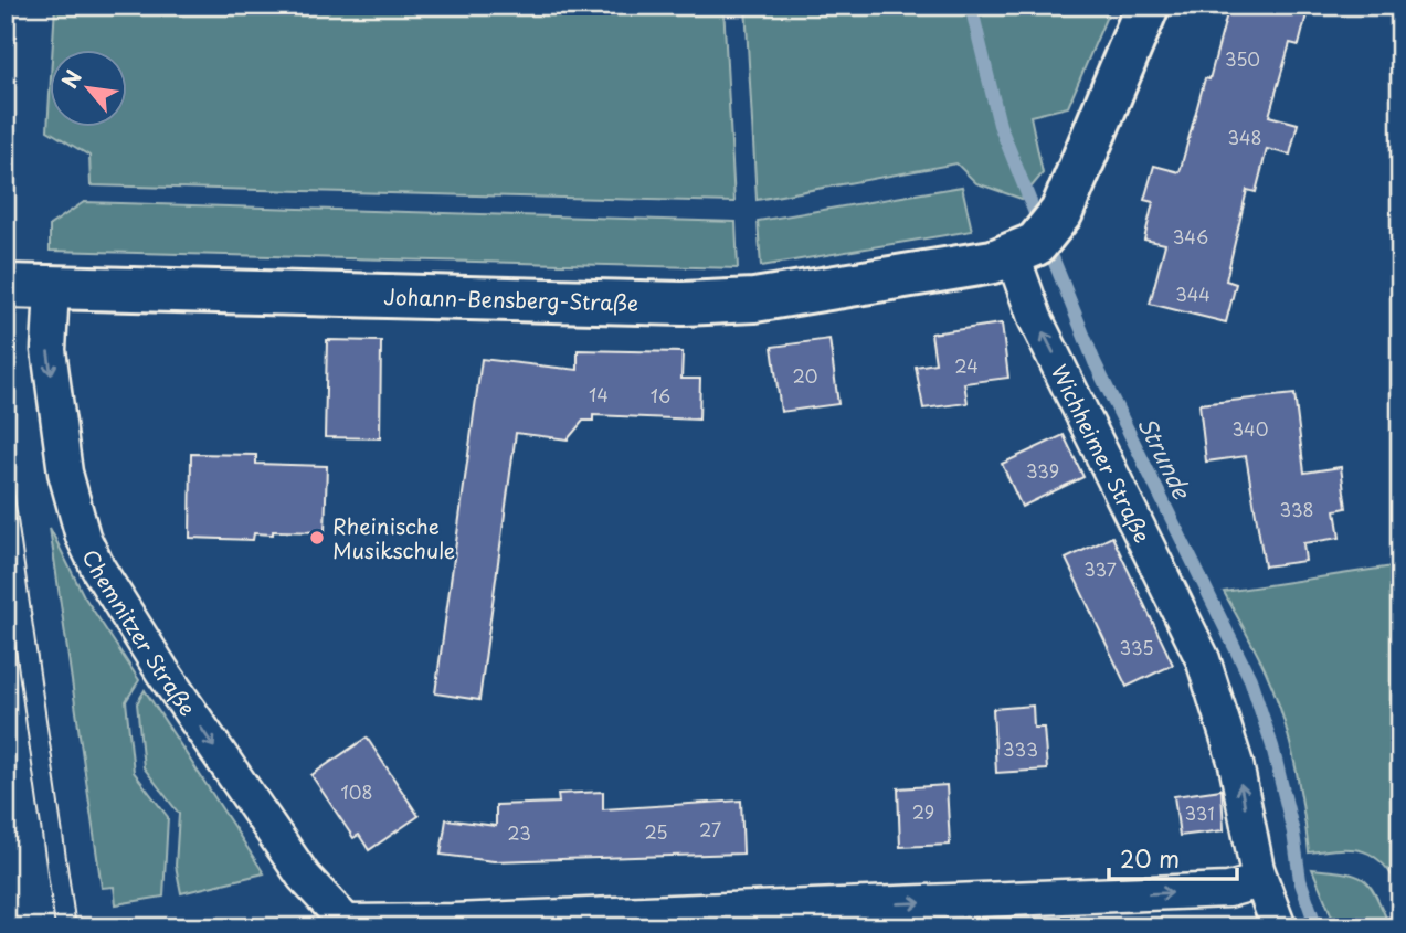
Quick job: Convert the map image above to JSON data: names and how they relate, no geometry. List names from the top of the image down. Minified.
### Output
{"streets":{"street":["Johann-Bensberg-Straße","Wichheimer Straße","Chemnitzer Straße"]},"crossings":[["Johann-Bensberg-Straße","Wichheimer Straße"],["Johann-Bensberg-Straße","Chemnitzer Straße"]],"one_way":["Wichheimer Straße","Chemnitzer Straße"],"water":["Strunde"],"places":["Rheinische Musikschule"],"house_numbers":["350","348","346","344","24","20","14","16","340","339","338","337","335","333","108","29","331","27","25","23"],"scale_bar":"20 m","north":"top left"}
